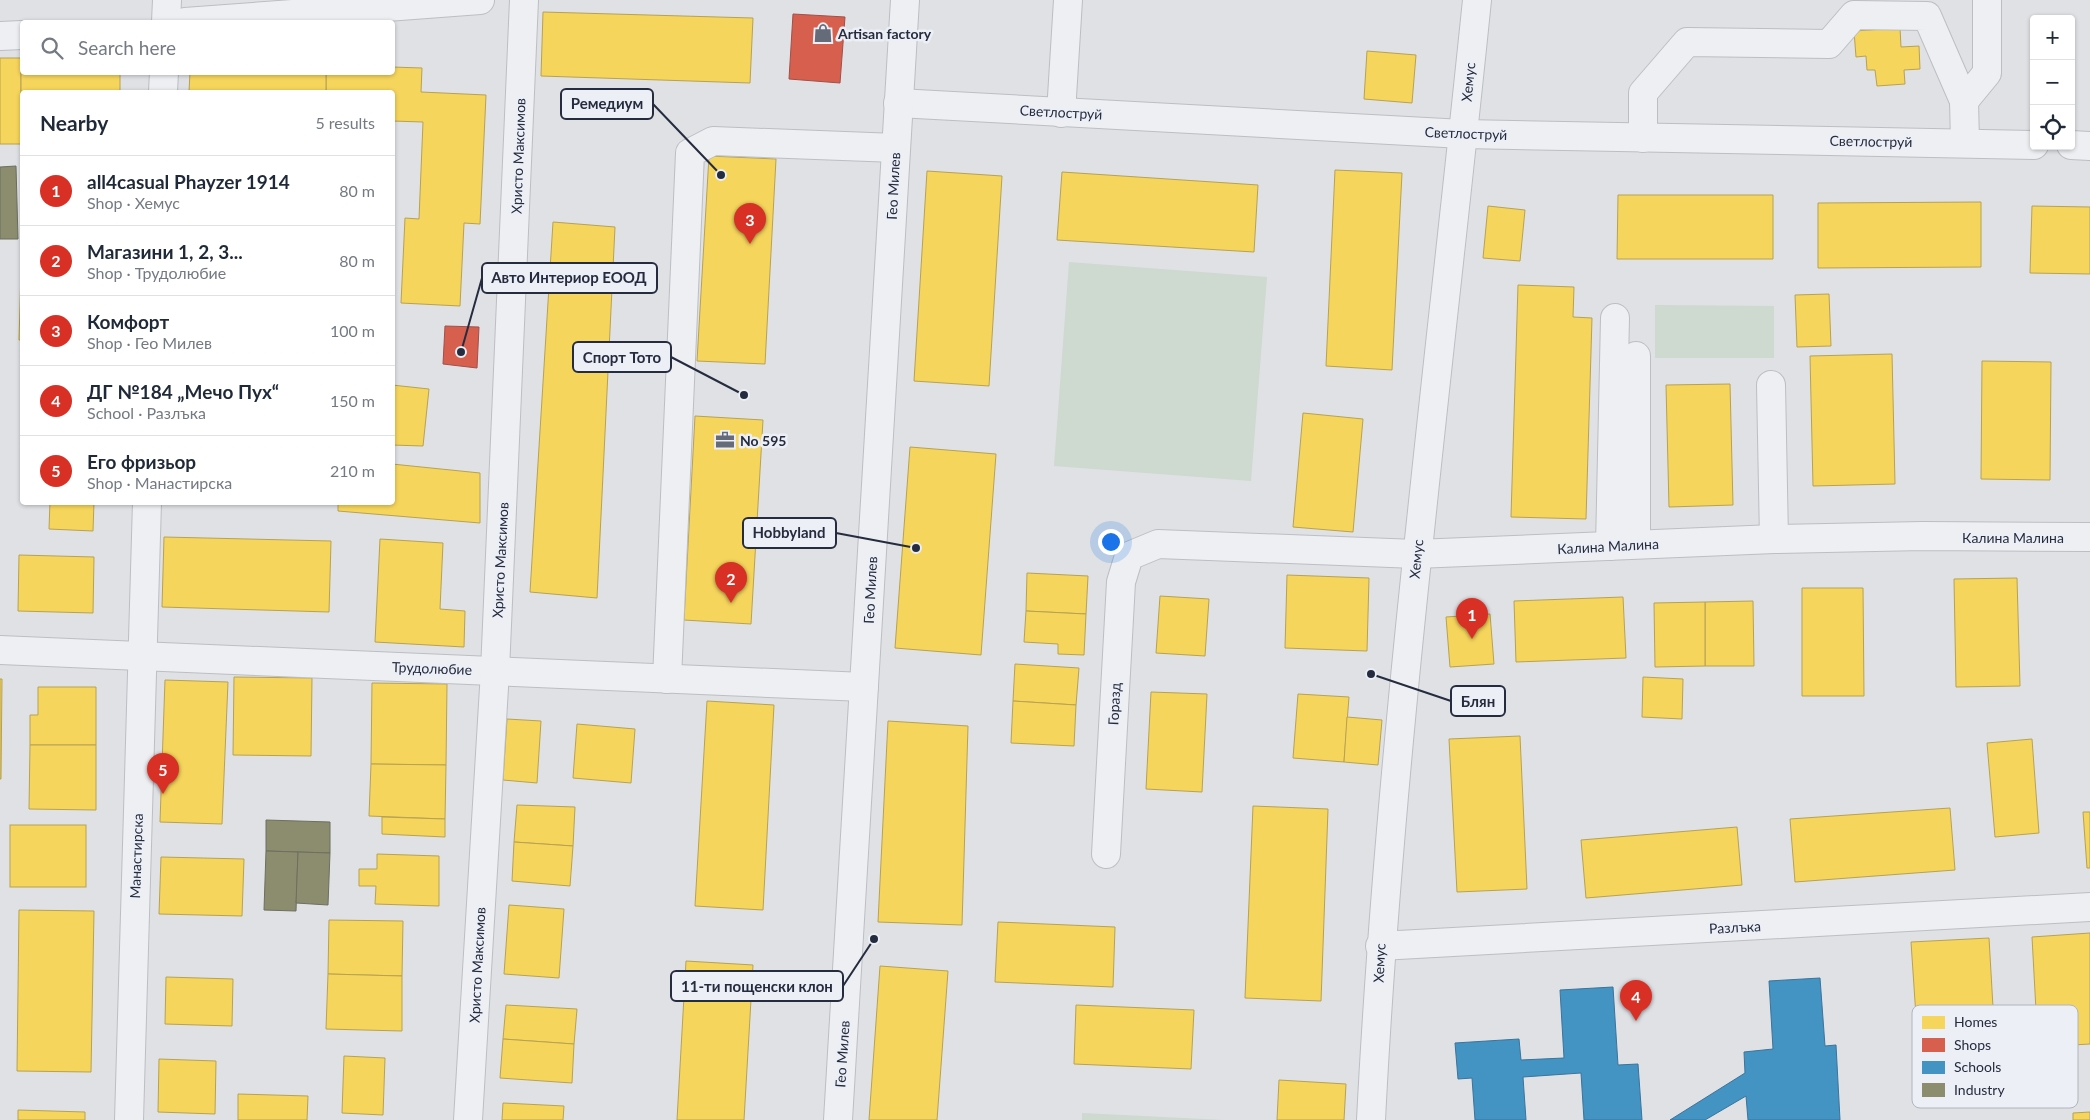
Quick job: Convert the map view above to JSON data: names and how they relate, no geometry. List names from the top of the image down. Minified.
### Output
{"streets":{"street":["Хемус","Светлоструй","Христо Максимов","Гео Милев","Калина Малина","Трудолюбие","Горазд","Манастирска","Разлъка"]},"crossings":[["Хемус","Светлоструй"],["Хемус","Калина Малина"],["Хемус","Разлъка"],["Светлоструй","Гео Милев"],["Христо Максимов","Трудолюбие"],["Гео Милев","Трудолюбие"],["Калина Малина","Горазд"],["Трудолюбие","Манастирска"]],"places":{"shop":["Artisan factory"],"other":["Ремедиум","Авто Интериор ЕООД","Спорт Тото","Hobbyland","Блян","11-ти пощенски клон"],"office":["No 595"]},"legend":["Homes","Shops","Schools","Industry"],"page":{"map_buttons":["+","−"],"search":"Search here","heading":["Nearby","5 results"],"list":[{"mark":"1","name":"all4casual Phayzer 1914","note":"Shop · Хемус","value":"80 m"},{"mark":"2","name":"Магазини 1, 2, 3...","note":"Shop · Трудолюбие","value":"80 m"},{"mark":"3","name":"Комфорт","note":"Shop · Гео Милев","value":"100 m"},{"mark":"4","name":"ДГ №184 „Мечо Пух“","note":"School · Разлъка","value":"150 m"},{"mark":"5","name":"Его фризьор","note":"Shop · Манастирска","value":"210 m"}],"pins":["3","2","1","5","4"]}}
